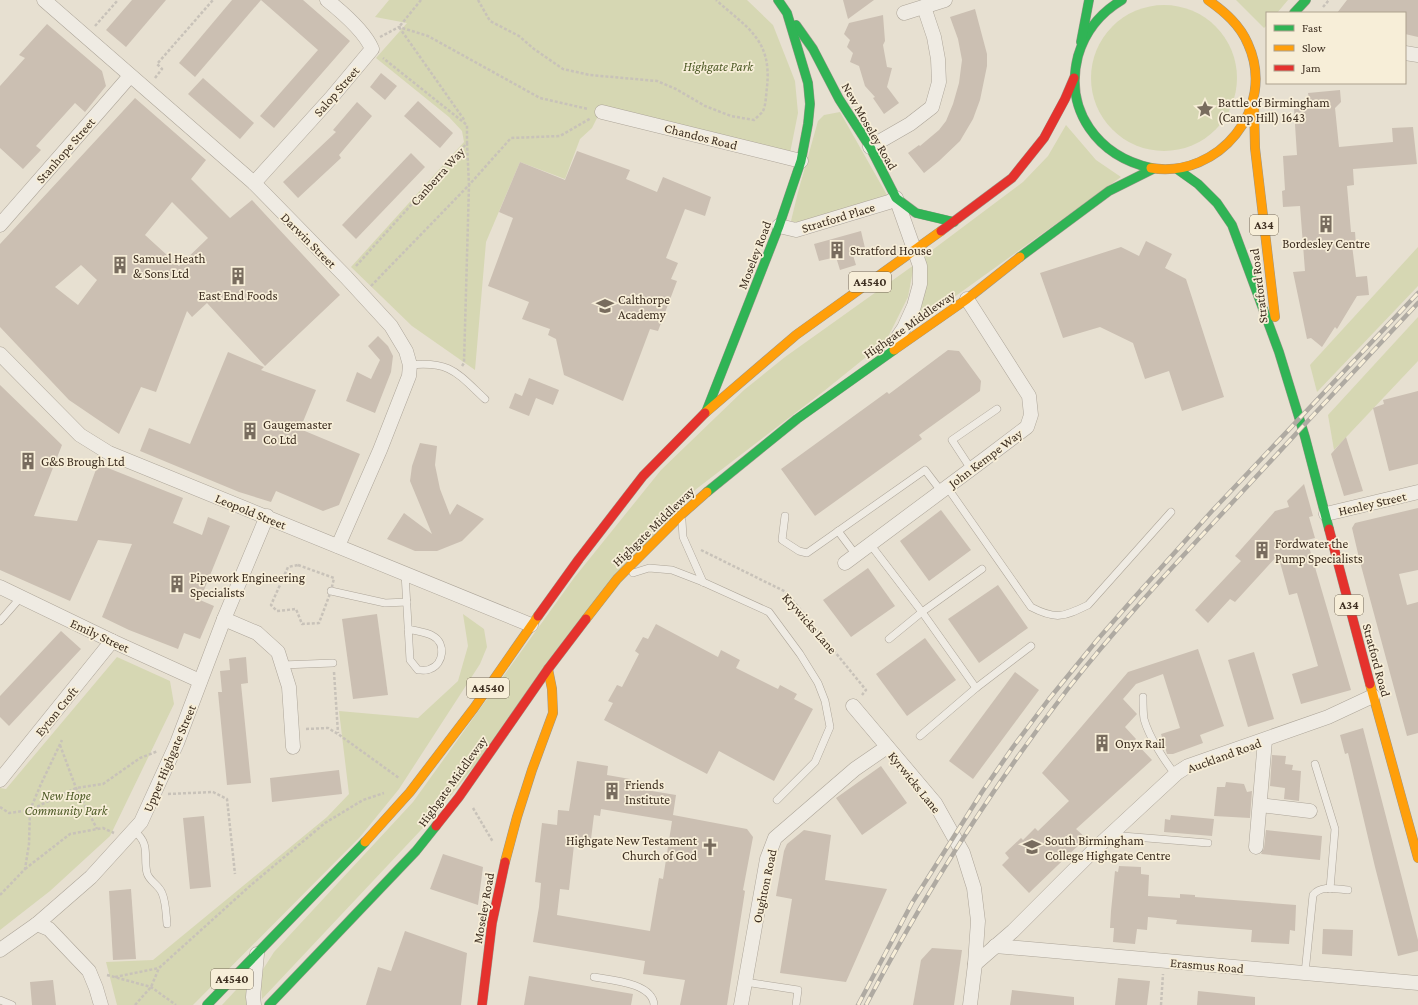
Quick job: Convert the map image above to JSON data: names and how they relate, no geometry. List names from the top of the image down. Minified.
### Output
{"streets":{"main road":["New Moseley Road","A34","Moseley Road","A4540","Stratford Road","Highgate Middleway"],"street":["Salop Street","Chandos Road","Stanhope Street","Stratford Place","Darwin Street","John Kempe Way","Henley Street","Leopold Street","Emily Street","Eyton Croft","Auckland Road","Upper Highgate Street","Kyrwicks Lane","Oughton Road","Erasmus Road"],"path":["Canberra Way","Krywicks Lane"]},"crossings":[["Salop Street","Darwin Street"],["New Moseley Road","Stratford Place"],["New Moseley Road","Moseley Road"],["New Moseley Road","Highgate Middleway"],["Chandos Road","Moseley Road"],["Stanhope Street","Darwin Street"],["Canberra Way","Darwin Street"],["Stratford Place","Moseley Road"],["Moseley Road","Highgate Middleway"],["Stratford Road","Henley Street"],["Stratford Road","Auckland Road"],["Highgate Middleway","John Kempe Way"],["Highgate Middleway","Leopold Street"],["Leopold Street","Upper Highgate Street"],["Krywicks Lane","Kyrwicks Lane"],["Emily Street","Eyton Croft"],["Emily Street","Upper Highgate Street"],["Auckland Road","Kyrwicks Lane"],["Auckland Road","Erasmus Road"],["Kyrwicks Lane","Oughton Road"]],"parks":["Highgate Park","New Hope Community Park"],"places":{"place":["Battle of Birmingham (Camp Hill) 1643"],"building":["Bordesley Centre","Stratford House","Samuel Heath & Sons Ltd","East End Foods","Gaugemaster Co Ltd","G&S Brough Ltd","Fordwater the Pump Specialists","Pipework Engineering Specialists","Onyx Rail","Friends Institute"],"school or university":["Calthorpe Academy","South Birmingham College Highgate Centre"],"church":["Highgate New Testament Church of God"]},"legend":["Fast","Slow","Jam"]}
